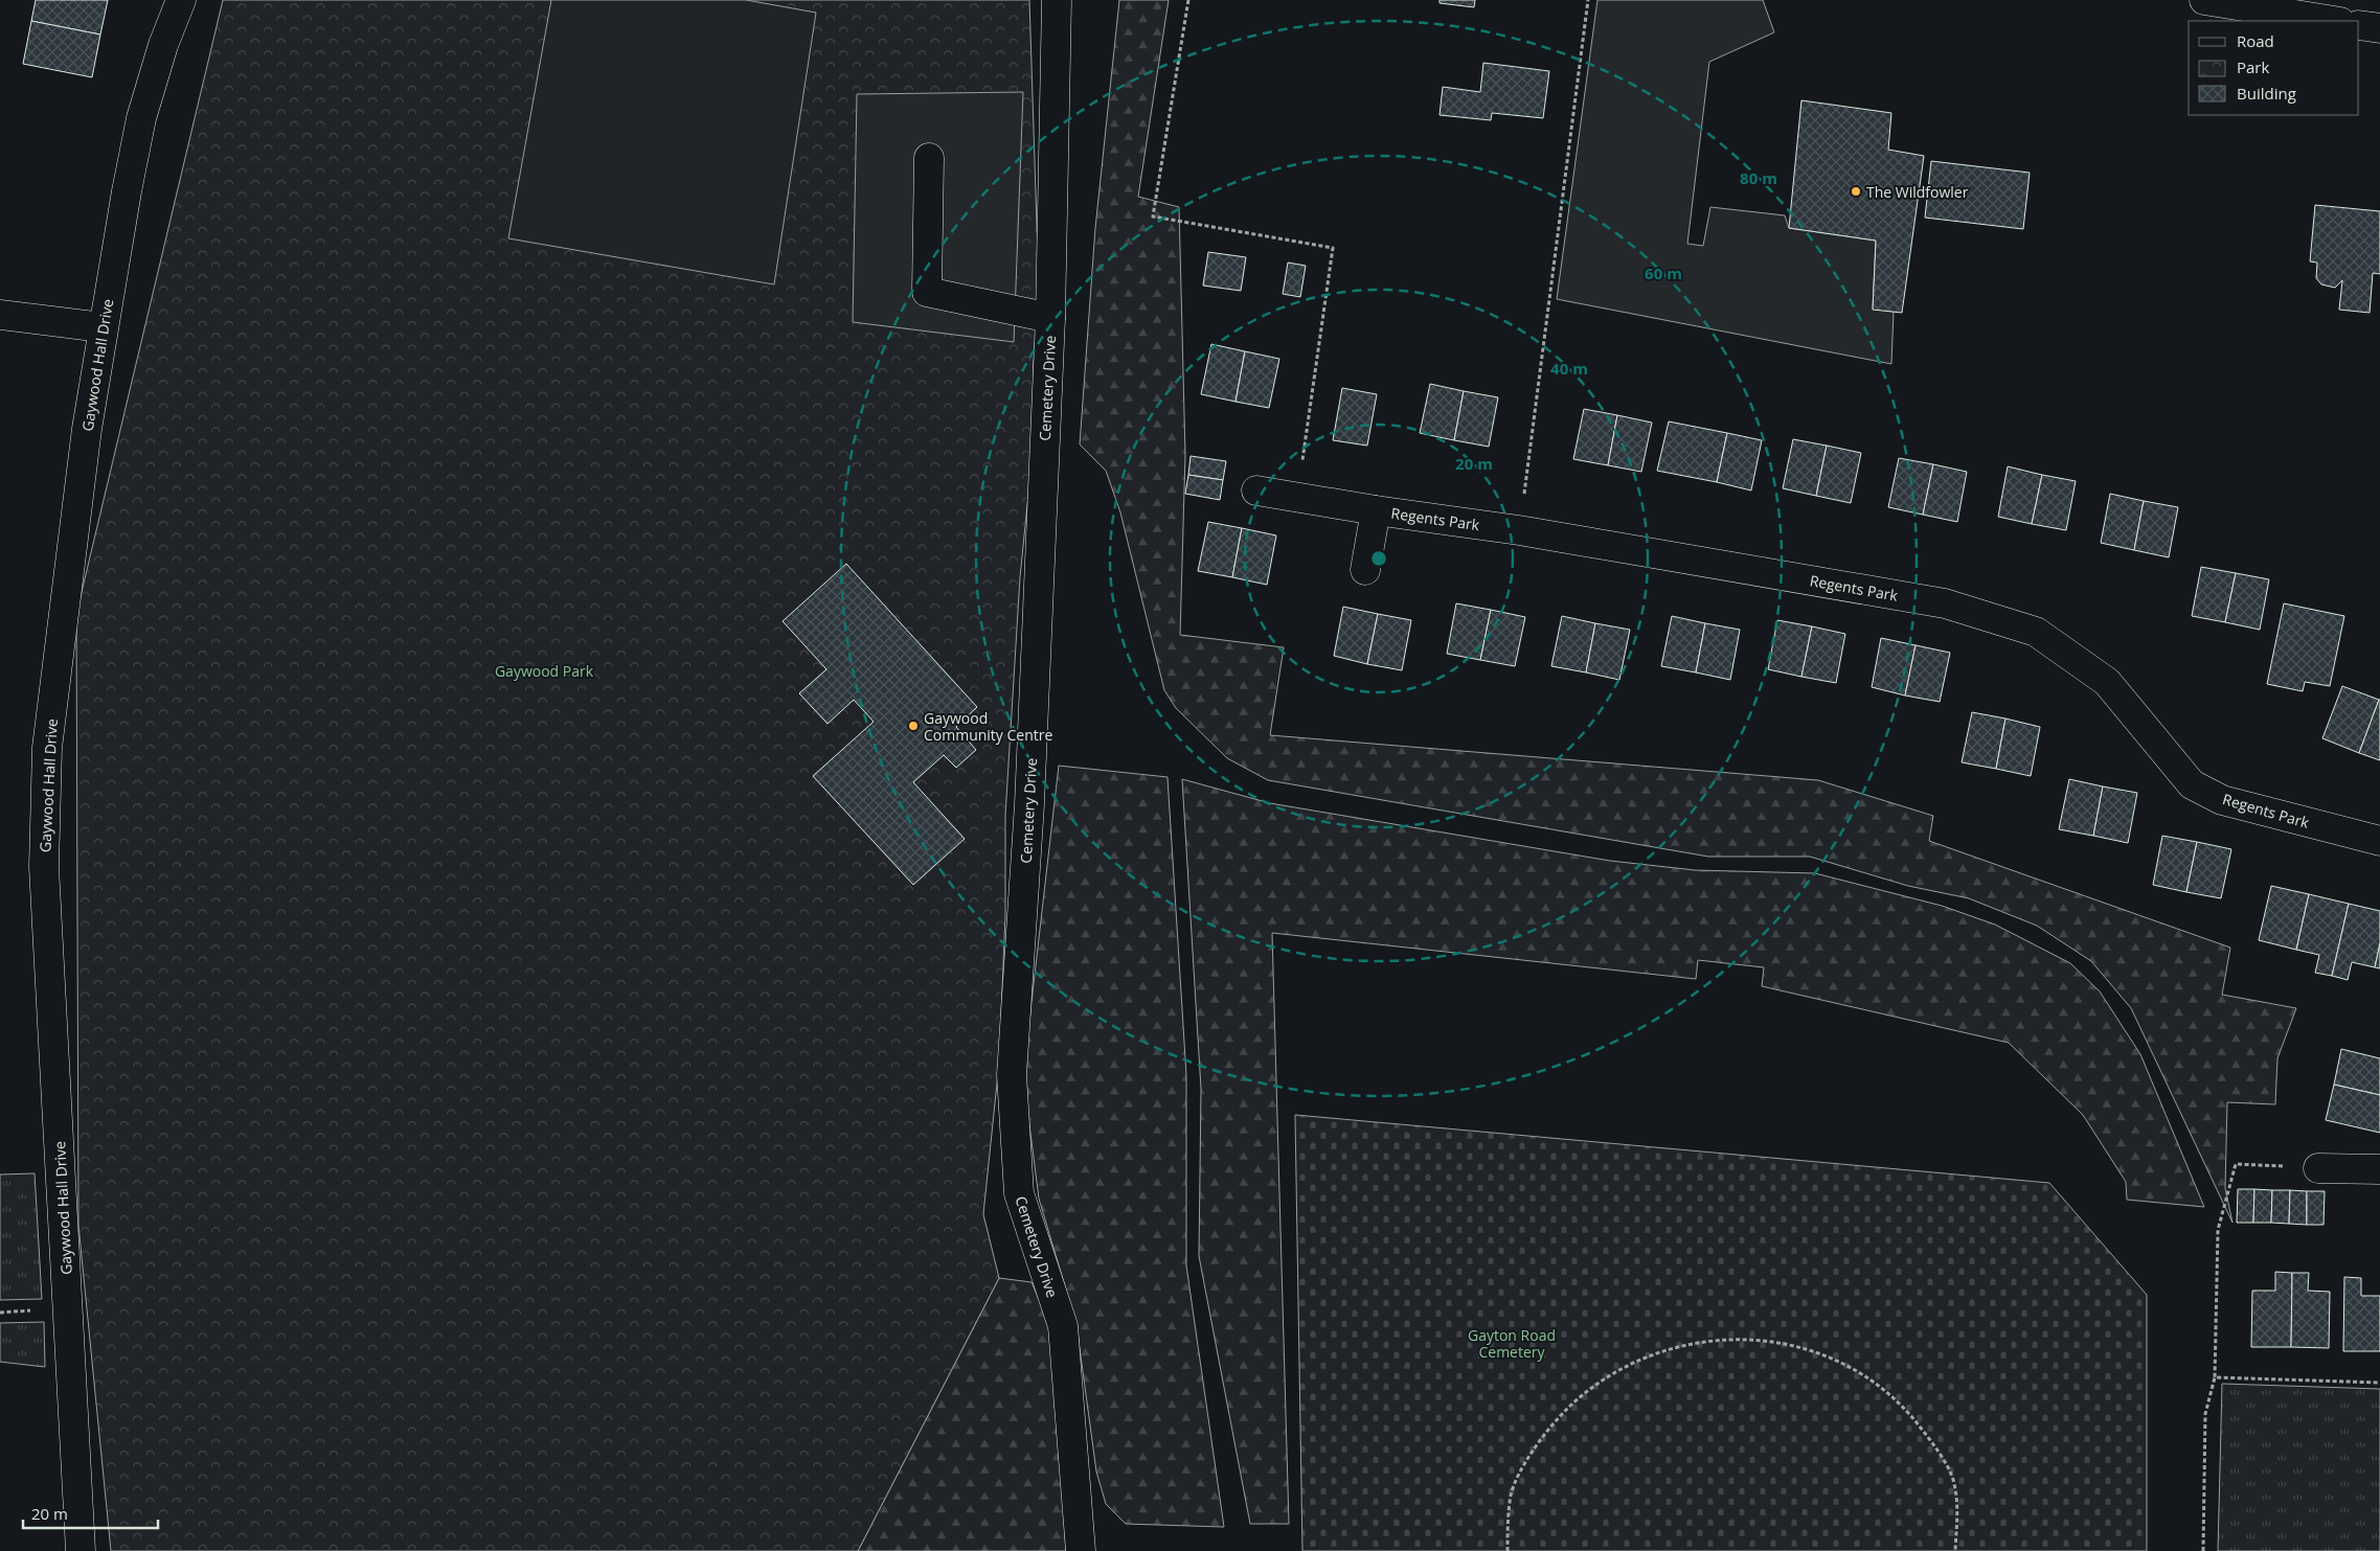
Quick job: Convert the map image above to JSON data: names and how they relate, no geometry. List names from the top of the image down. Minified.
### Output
{"streets":{"street":["Gaywood Hall Drive","Cemetery Drive","Regents Park"]},"parks":["Gaywood Park","Gayton Road Cemetery"],"places":["The Wildfowler","Gaywood Community Centre"],"legend":["Road","Park","Building"],"scale_bar":"20 m","rings":["80 m","60 m","40 m","20 m"]}
